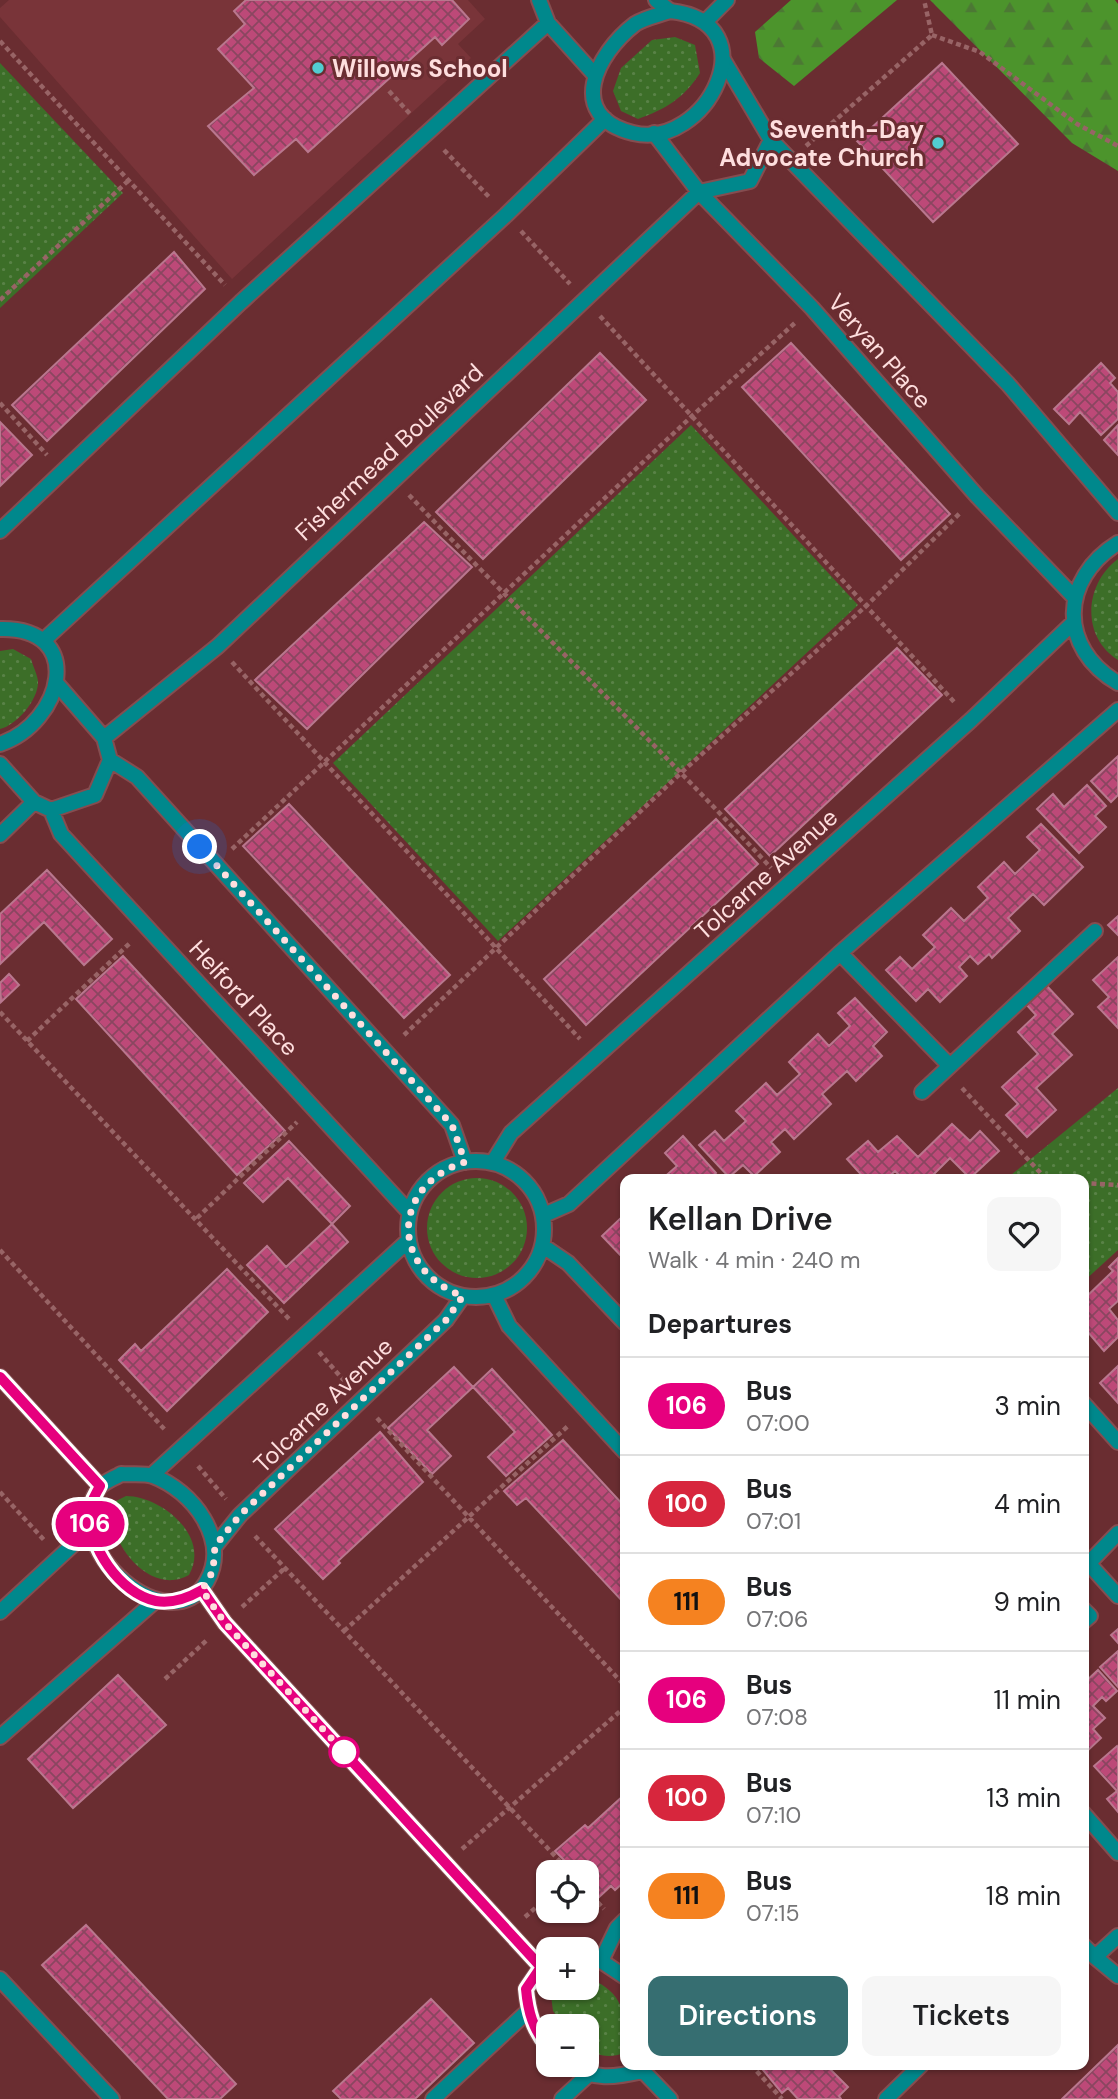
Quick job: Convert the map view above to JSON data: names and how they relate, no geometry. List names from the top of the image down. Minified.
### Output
{"streets":{"street":["Veryan Place","Fishermead Boulevard","Tolcarne Avenue","Helford Place"]},"crossings":[["Veryan Place","Fishermead Boulevard"],["Tolcarne Avenue","Helford Place"]],"places":["Willows School","Seventh-Day Advocate Church"],"lines":["bus line 106"],"page":{"on_map":"106","heading":[["Kellan Drive","Walk · 4 min · 240 m"],"Departures"],"list":[{"mark":"106","name":"Bus","note":"07:00","value":"3 min"},{"mark":"100","name":"Bus","note":"07:01","value":"4 min"},{"mark":"111","name":"Bus","note":"07:06","value":"9 min"},{"mark":"106","name":"Bus","note":"07:08","value":"11 min"},{"mark":"100","name":"Bus","note":"07:10","value":"13 min"},{"mark":"111","name":"Bus","note":"07:15","value":"18 min"}],"map_buttons":["+","−"],"buttons":["Directions","Tickets"]}}
